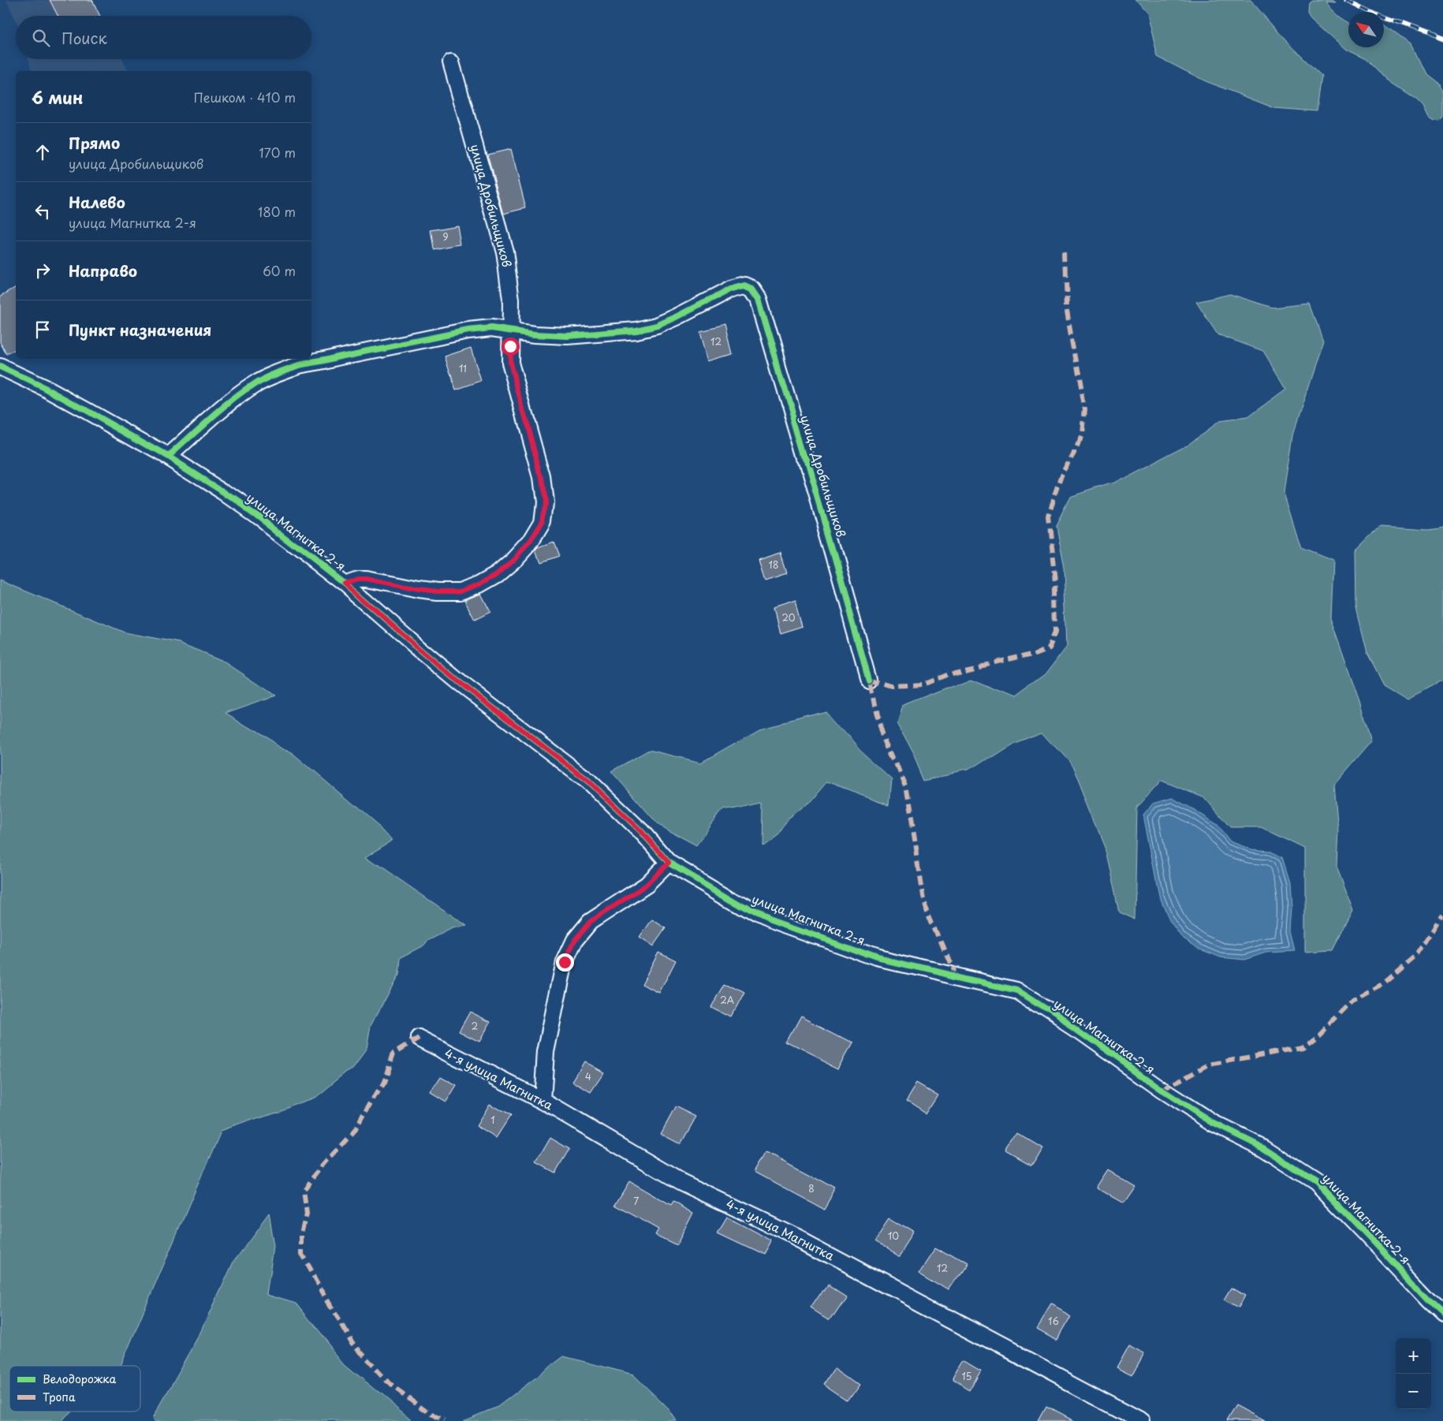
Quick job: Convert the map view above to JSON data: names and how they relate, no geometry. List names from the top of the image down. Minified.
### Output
{"streets":{"street":["улица Дробильщиков","улица Магнитка 2-я","4-я улица Магнитка"]},"crossings":[["улица Дробильщиков","улица Магнитка 2-я"]],"house_numbers":["9","12","11","18","20","2А","2","4","1","8","7","10","12","16","15"],"legend":["Велодорожка","Тропа"],"north":"top left","page":{"search":"Поиск","heading":["6 мин","Пешком · 410 m"],"list":[["Прямо","улица Дробильщиков","170 m"],["Налево","улица Магнитка 2-я","180 m"],["Направо","60 m"],"Пункт назначения"],"map_buttons":["+","−"]}}
